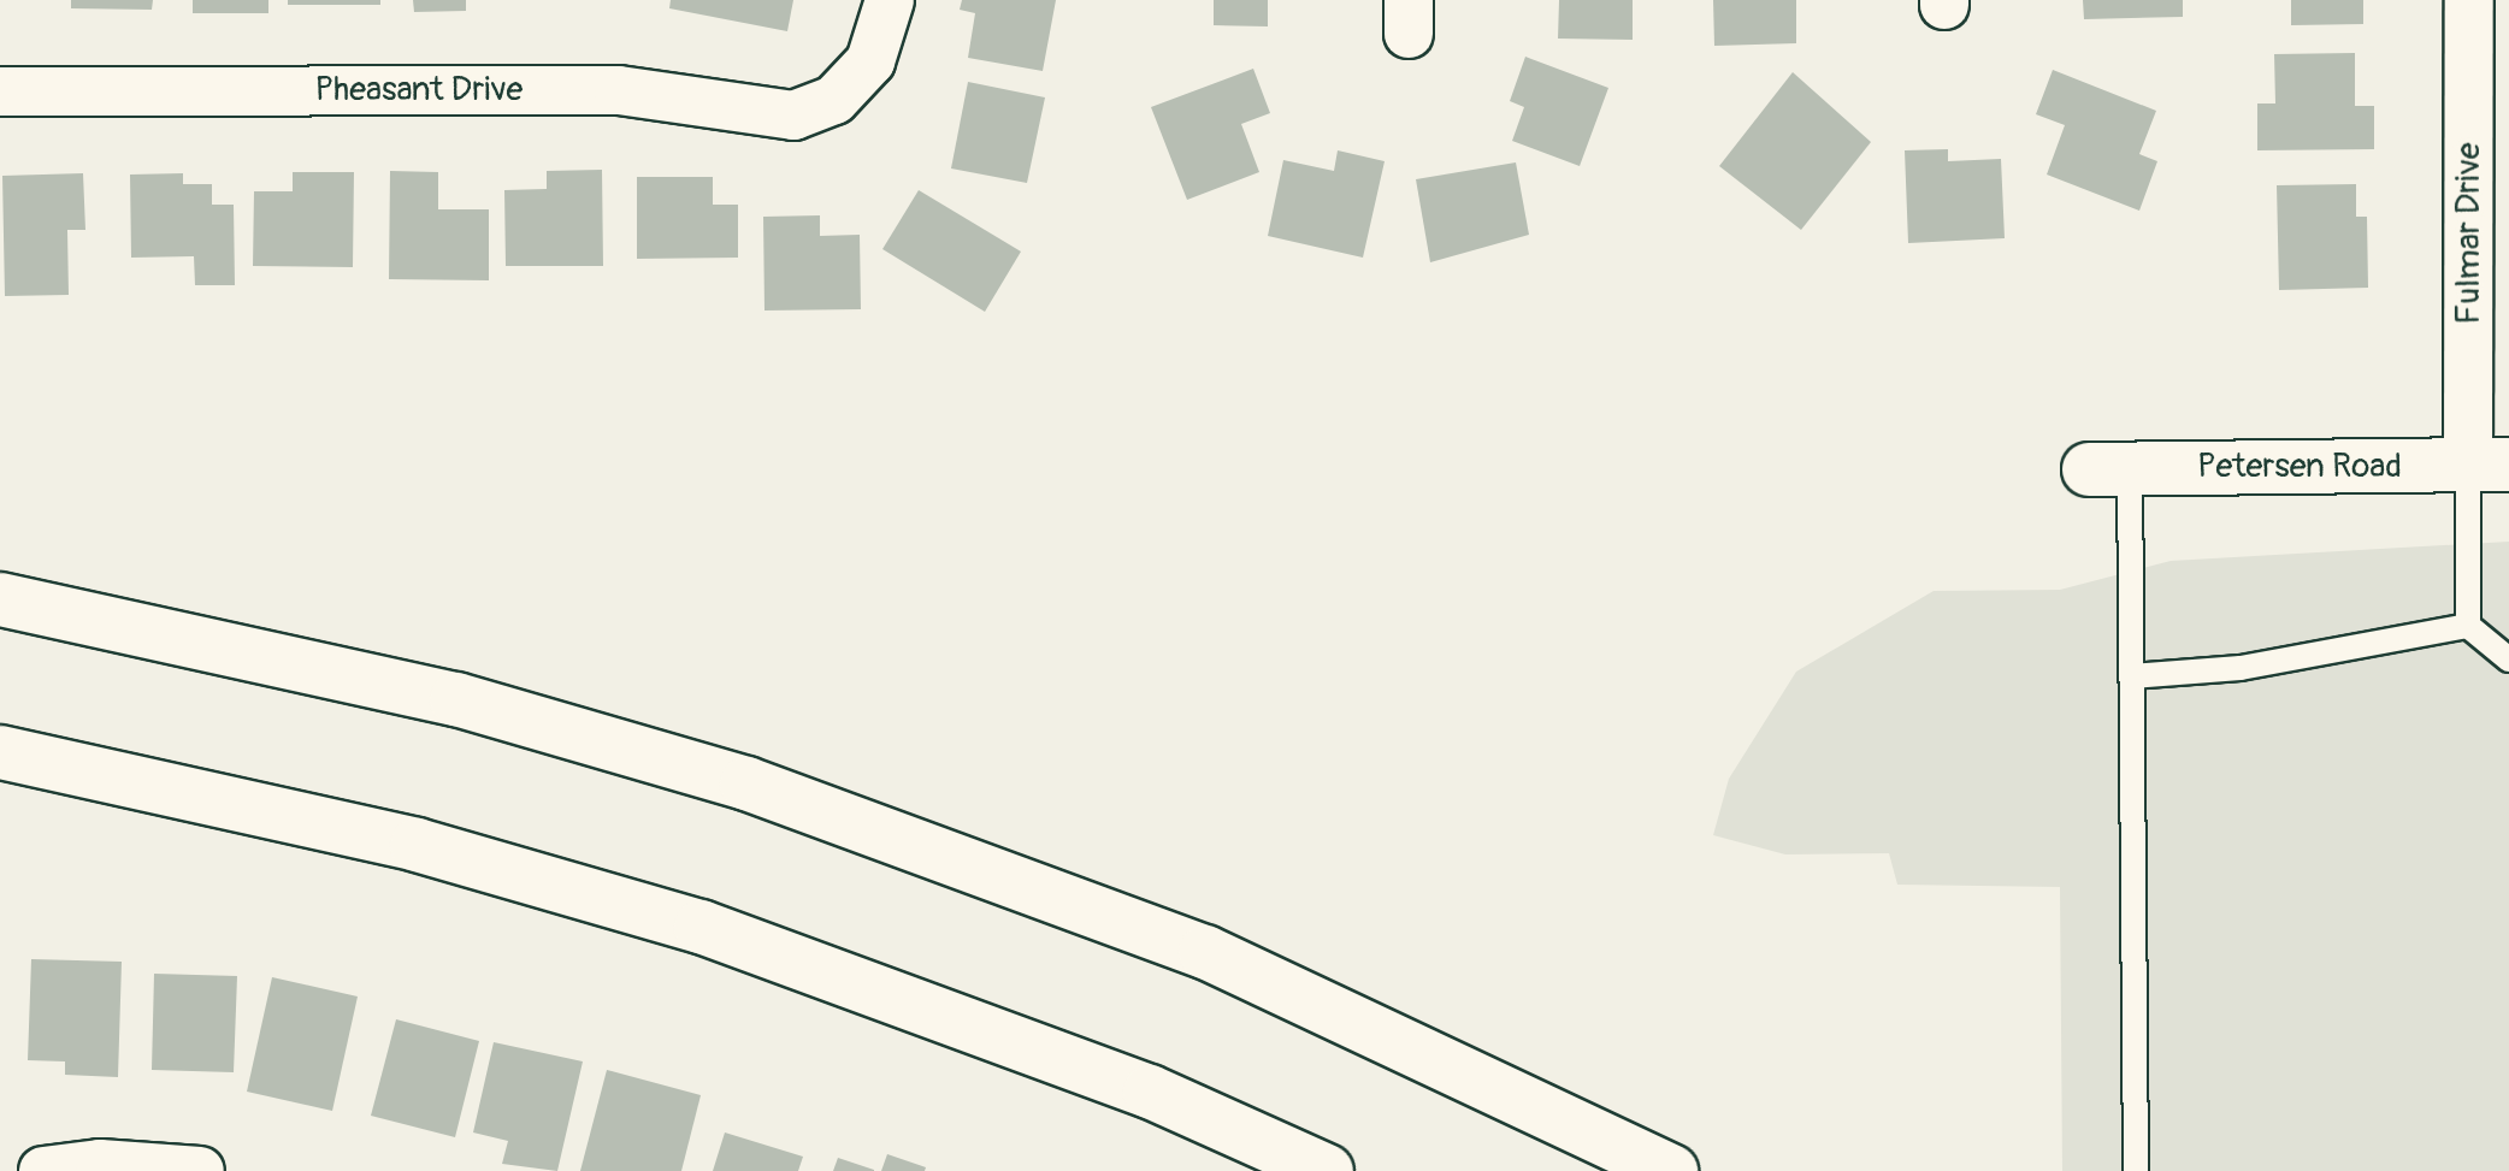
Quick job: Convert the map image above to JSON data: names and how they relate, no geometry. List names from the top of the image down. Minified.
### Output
{"streets":{"main road":["Petersen Road"],"street":["Pheasant Drive","Fulmar Drive"]},"crossings":[["Fulmar Drive","Petersen Road"]]}
